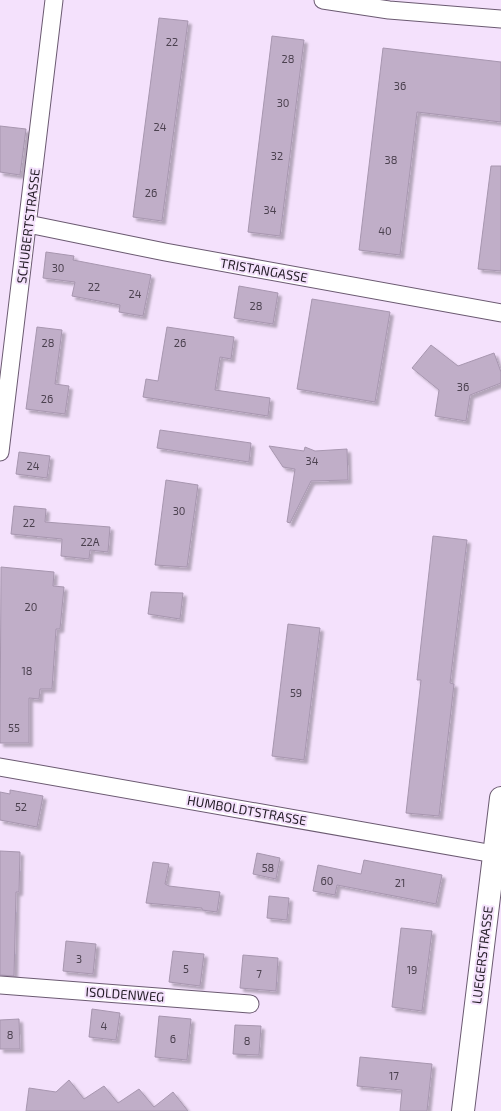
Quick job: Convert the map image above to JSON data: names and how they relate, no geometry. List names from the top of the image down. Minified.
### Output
{"streets":{"street":["SCHUBERTSTRASSE","TRISTANGASSE","HUMBOLDTSTRASSE","LUEGERSTRASSE","ISOLDENWEG"]},"crossings":[["SCHUBERTSTRASSE","TRISTANGASSE"],["HUMBOLDTSTRASSE","LUEGERSTRASSE"]],"house_numbers":["22","28","36","30","24","32","38","26","34","40","30","22","24","28","28","26","36","26","34","24","30","22","22A","20","18","59","55","52","58","60","21","3","5","19","7","4","8","6","8","17"]}
